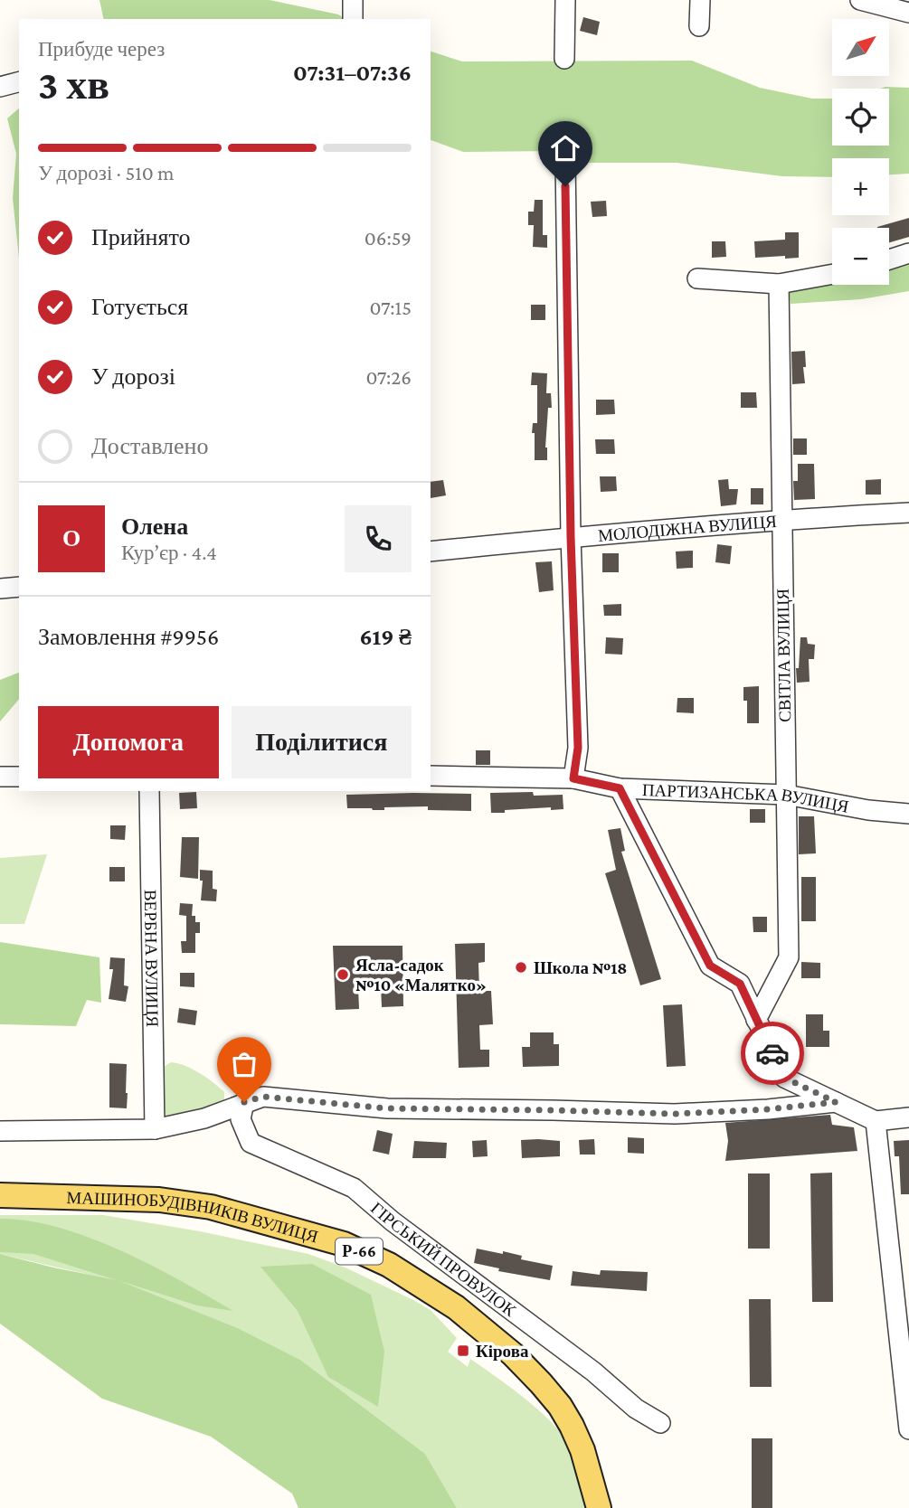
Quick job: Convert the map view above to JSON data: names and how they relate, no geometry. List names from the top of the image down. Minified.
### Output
{"streets":{"main road":["МАШИНОБУДІВНИКІВ ВУЛИЦЯ","Р-66"],"street":["МОЛОДІЖНА ВУЛИЦЯ","СВІТЛА ВУЛИЦЯ","ПАРТИЗАНСЬКА ВУЛИЦЯ","ВЕРБНА ВУЛИЦЯ","ГІРСЬКИЙ ПРОВУЛОК"]},"crossings":[["МОЛОДІЖНА ВУЛИЦЯ","СВІТЛА ВУЛИЦЯ"],["СВІТЛА ВУЛИЦЯ","ПАРТИЗАНСЬКА ВУЛИЦЯ"]],"places":{"other":["Школа №18","Ясла-садок №10 «Малятко»"],"transit":["Кірова"]},"north":"top right","page":{"map_buttons":["+","−"],"heading":["3 хв","Прибуде через","07:31–07:36"],"panel":["Олена","Кур’єр · 4.4","Замовлення #9956","619 ₴"],"bar":"У дорозі · 510 m","list":[["Прийнято","06:59"],["Готується","07:15"],["У дорозі","07:26"],"Доставлено"],"round":"О","buttons":["Допомога","Поділитися"]}}
